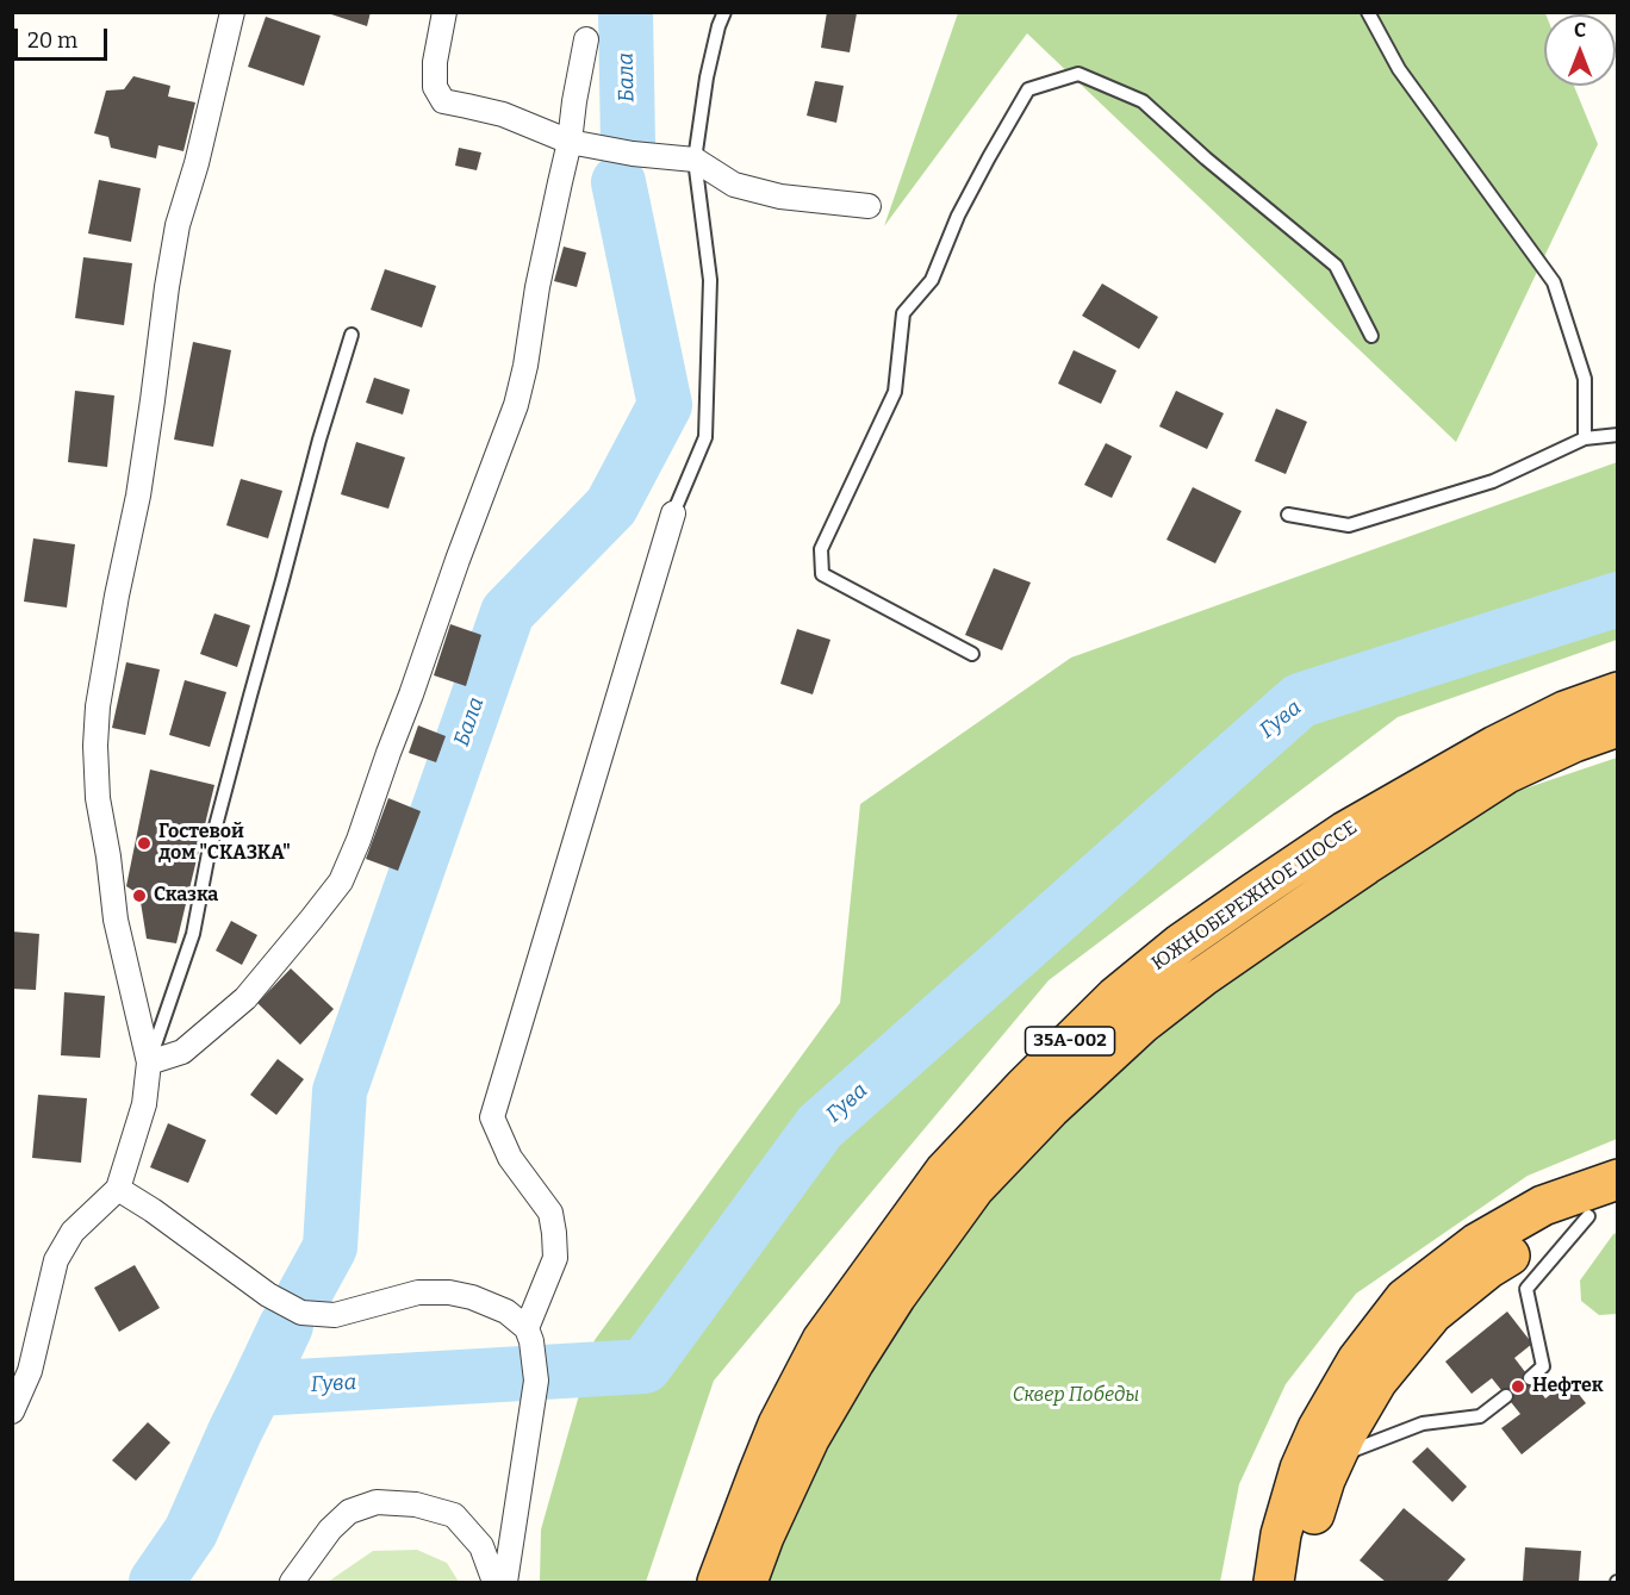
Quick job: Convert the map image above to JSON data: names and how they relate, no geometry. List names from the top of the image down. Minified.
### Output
{"streets":{"highway":["ЮЖНОБЕРЕЖНОЕ ШОССЕ","35А-002"]},"water":["Бала","Гува"],"parks":["Сквер Победы"],"places":["Гостевой дом \"СКАЗКА\"","Сказка","Нефтек"],"scale_bar":"20 m","north":"top"}
